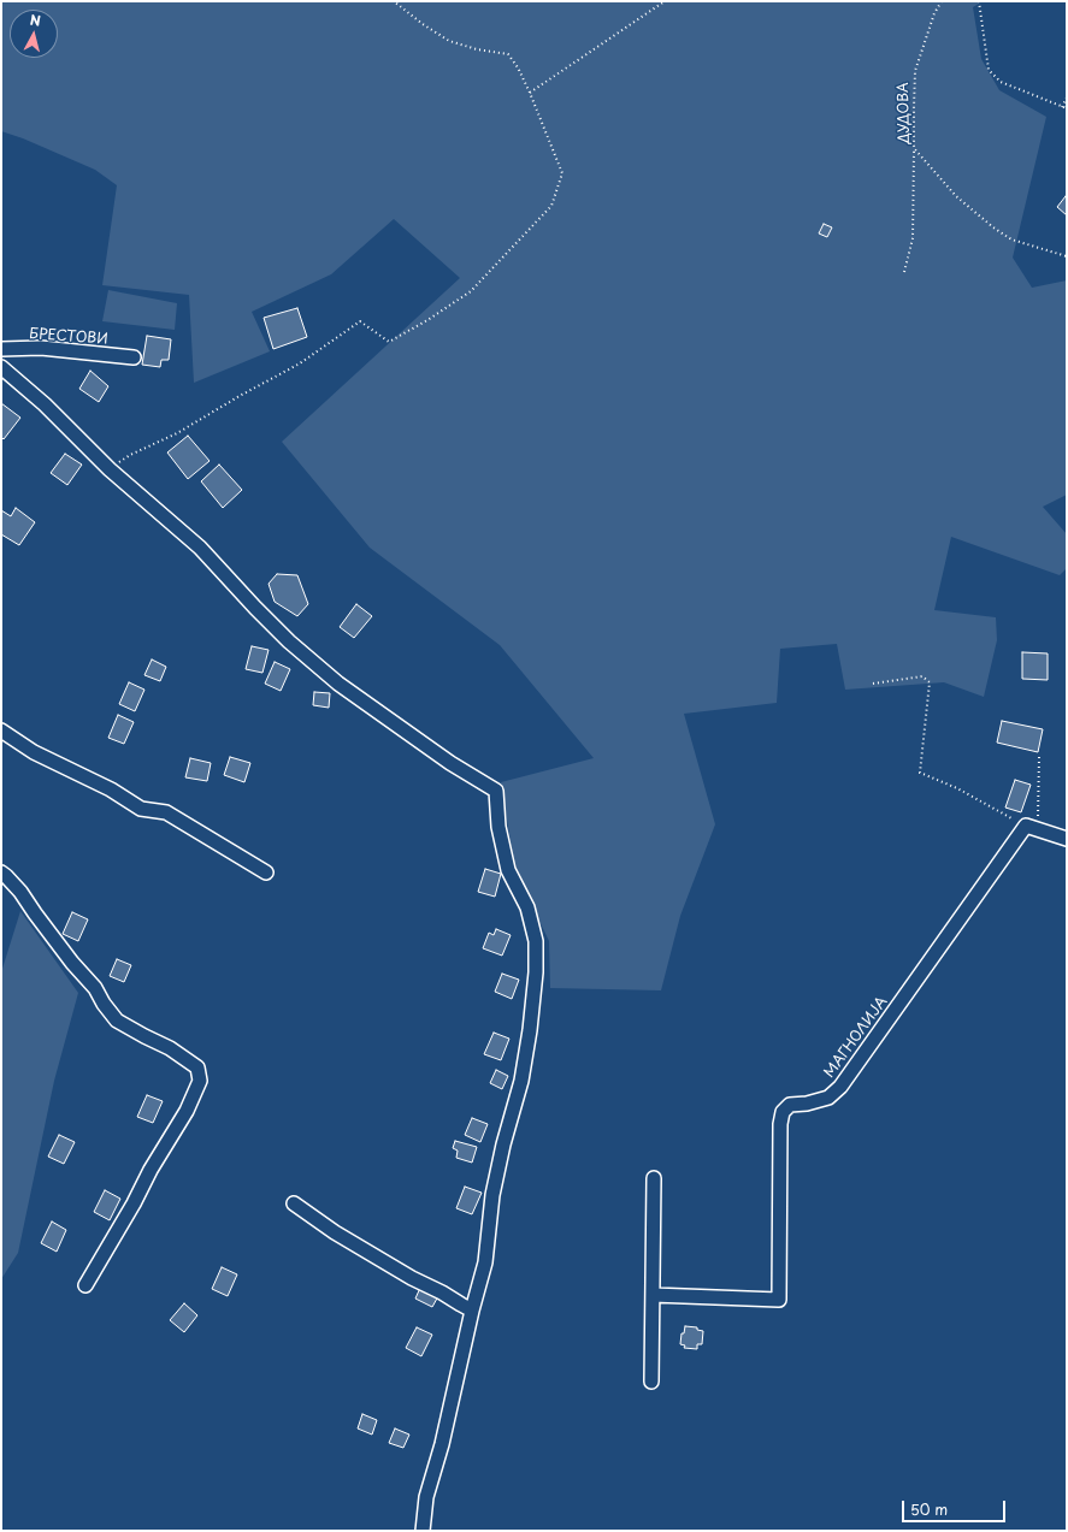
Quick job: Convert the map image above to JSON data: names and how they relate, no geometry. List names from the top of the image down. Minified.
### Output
{"streets":{"street":["БРЕСТОВИ","МАГНОЛИЈА"],"path":["ДУДОВА"]},"scale_bar":"50 m","north":"top"}
